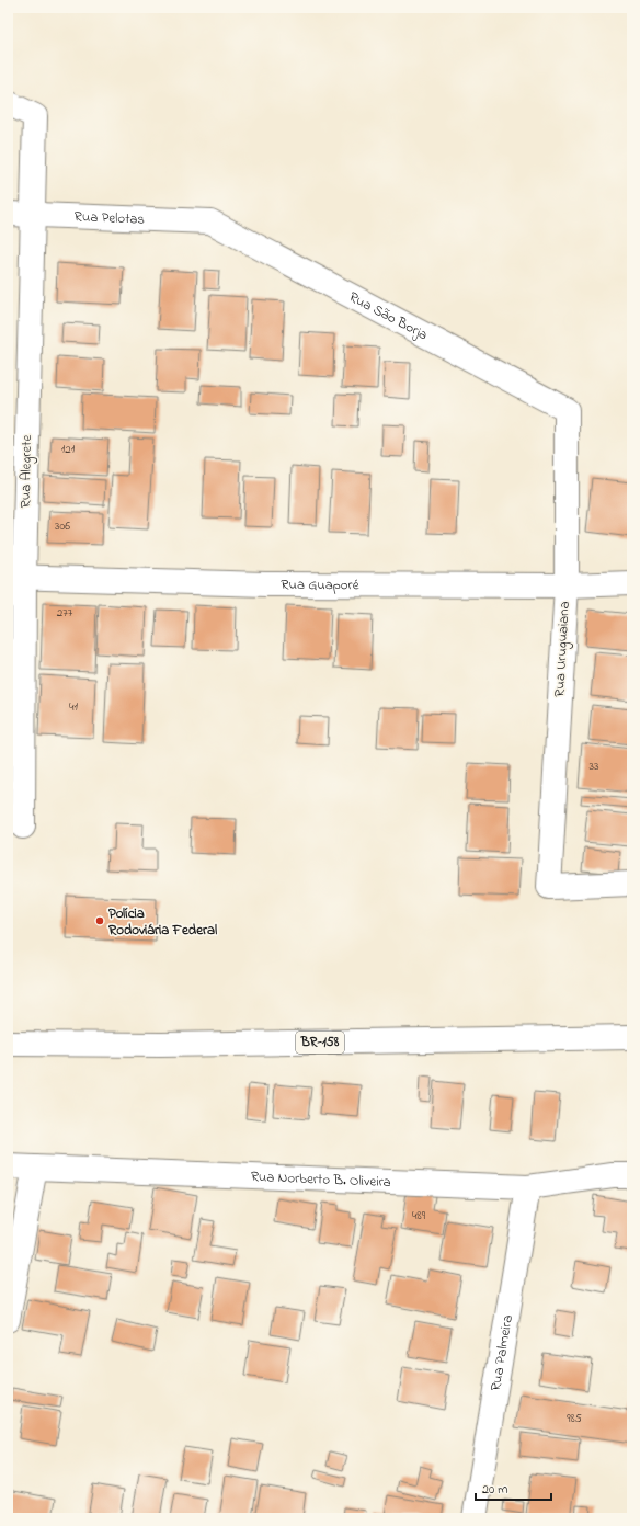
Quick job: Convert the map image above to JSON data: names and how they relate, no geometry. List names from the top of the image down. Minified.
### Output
{"streets":{"main road":["Rua Pelotas","Rua São Borja","Rua Alegrete","Rua Guaporé","Rua Uruguaiana","BR-158","Rua Norberto B. Oliveira","Rua Palmeira"]},"crossings":[["Rua Pelotas","Rua São Borja"],["Rua Pelotas","Rua Alegrete"],["Rua São Borja","Rua Uruguaiana"],["Rua Alegrete","Rua Guaporé"],["Rua Guaporé","Rua Uruguaiana"],["Rua Norberto B. Oliveira","Rua Palmeira"]],"places":["Polícia Rodoviária Federal"],"house_numbers":["121","306","277","41","33","489","985"],"scale_bar":"20 m"}
